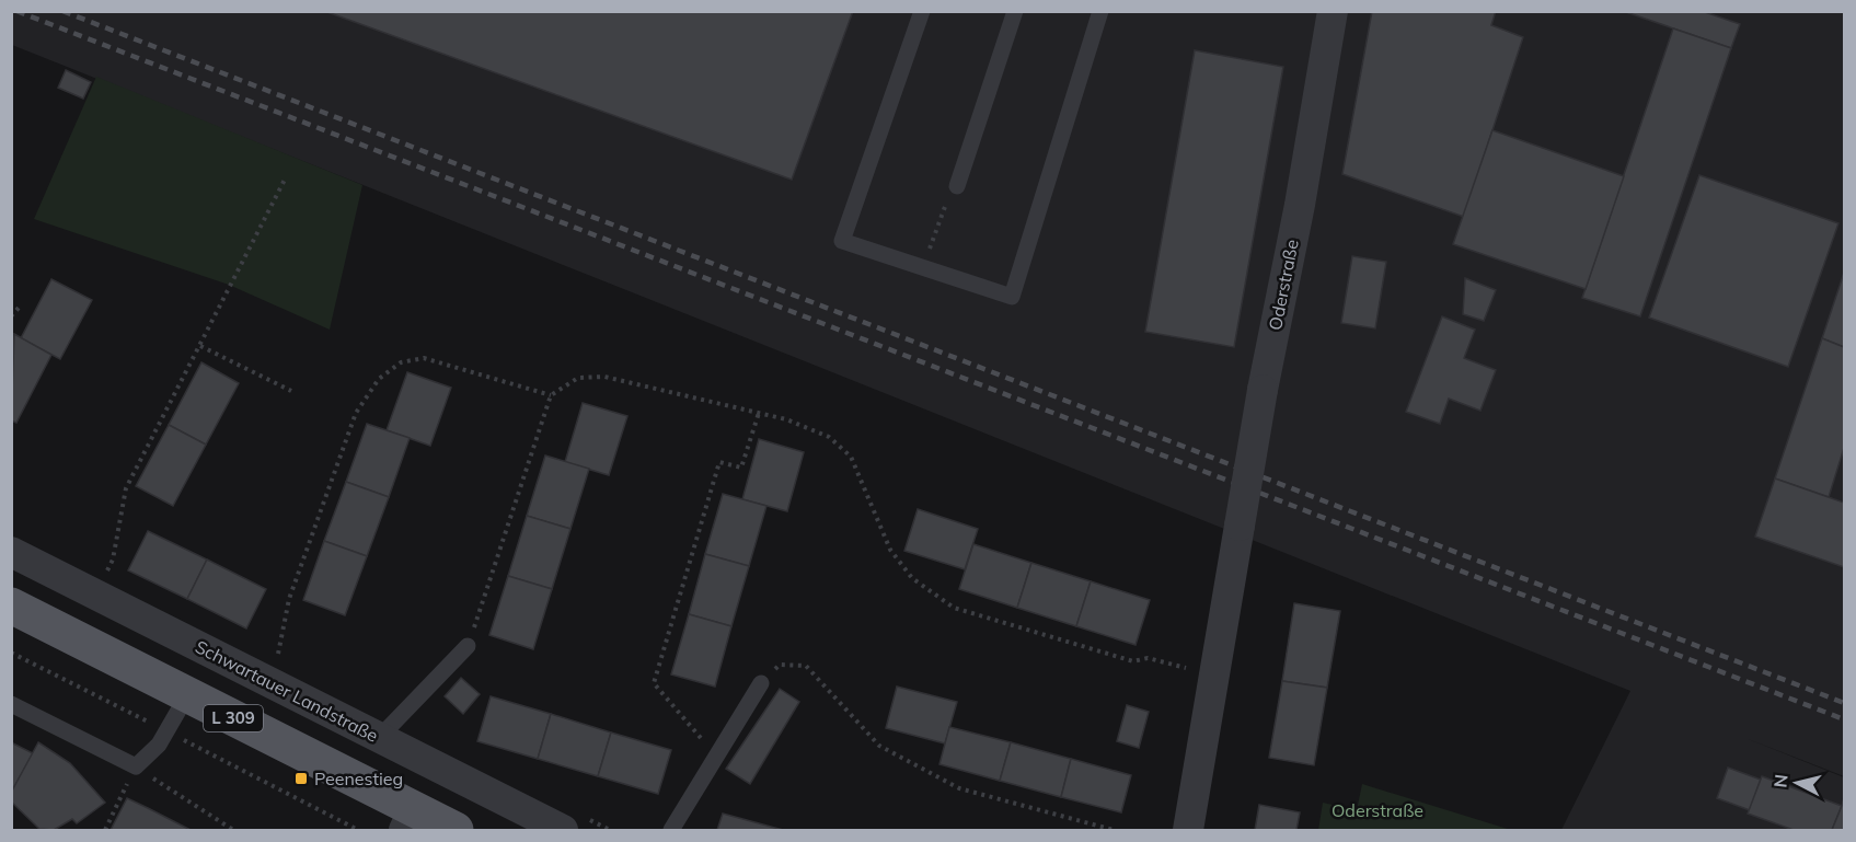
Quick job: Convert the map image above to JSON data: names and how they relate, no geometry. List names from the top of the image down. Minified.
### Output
{"streets":{"main road":["L 309"],"street":["Oderstraße","Schwartauer Landstraße"]},"parks":["Oderstraße"],"places":{"transit":["Peenestieg"]},"north":"left"}
